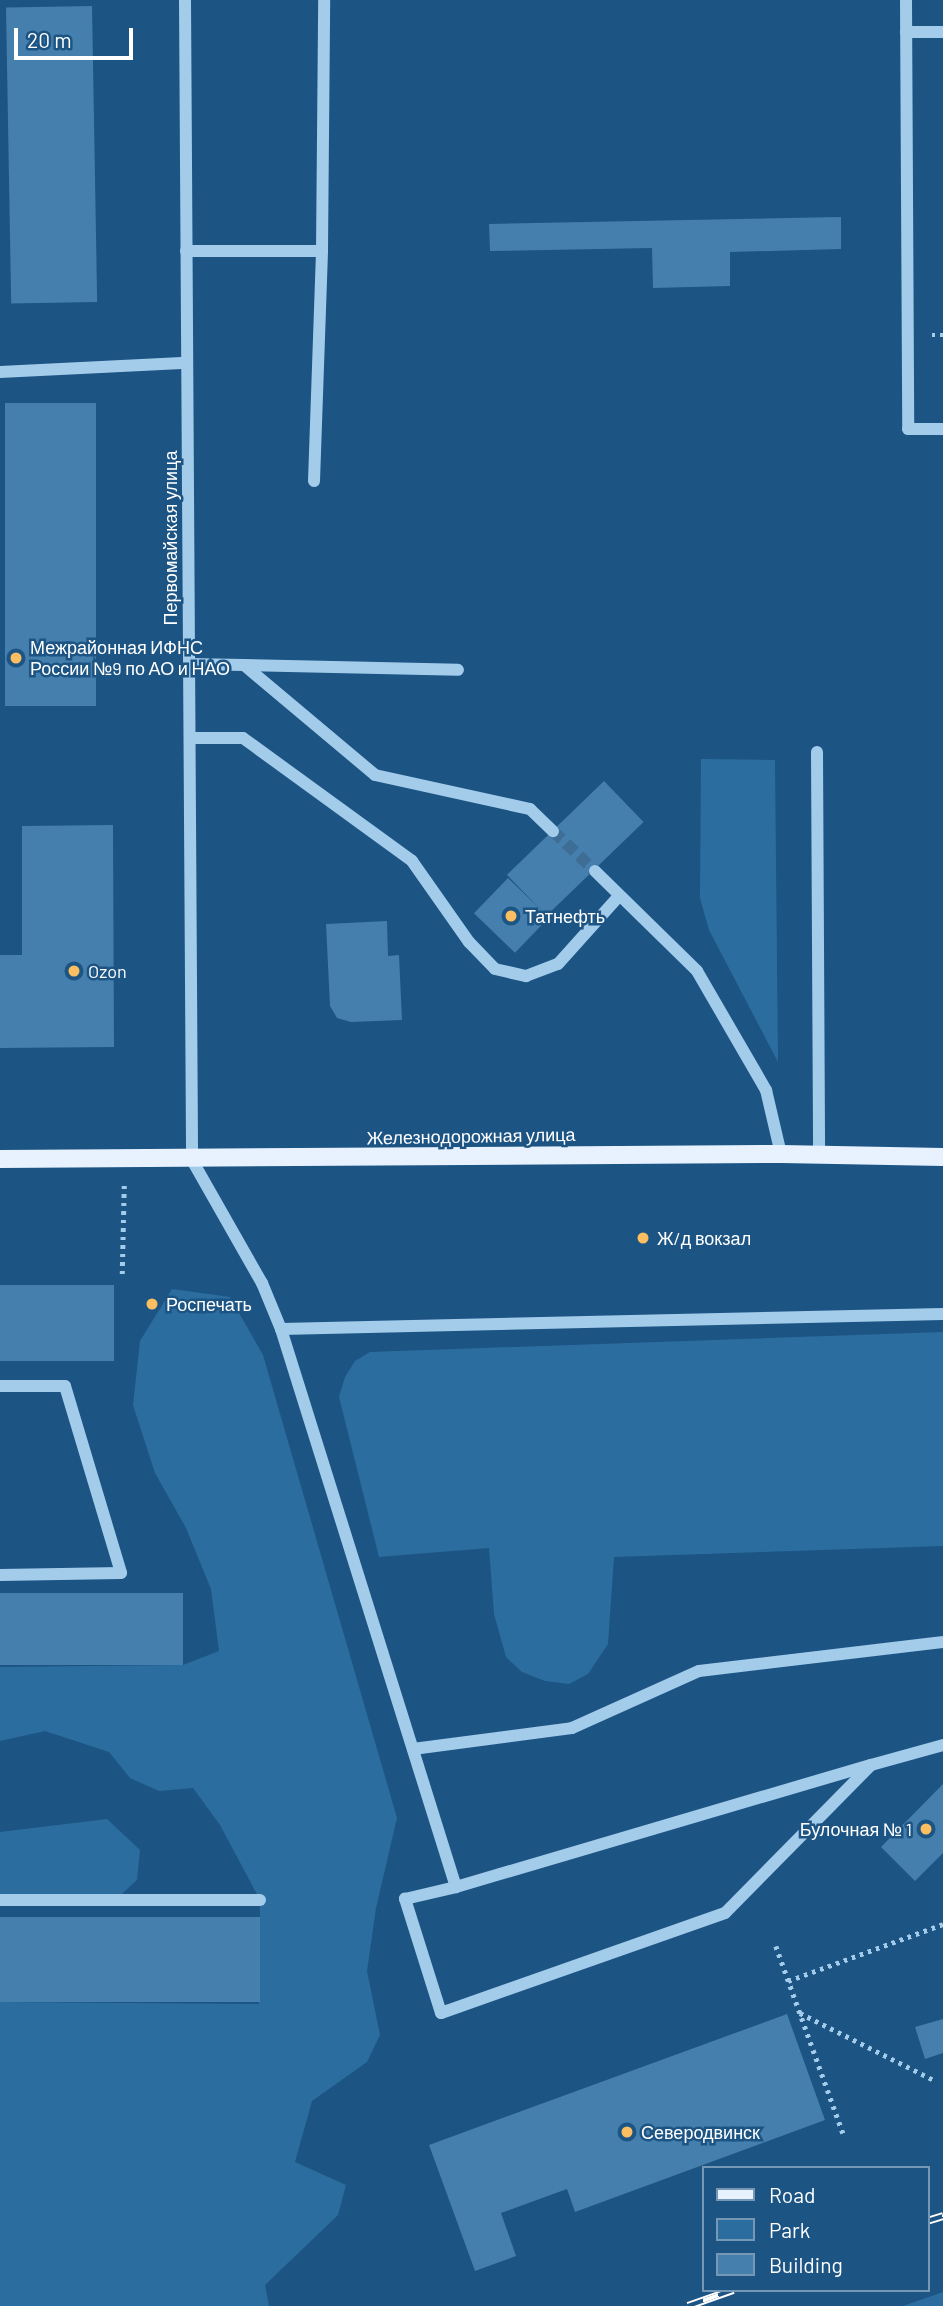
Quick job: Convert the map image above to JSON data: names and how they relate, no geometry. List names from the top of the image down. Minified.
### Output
{"streets":{"main road":["Железнодорожная улица"],"street":["Первомайская улица"]},"crossings":[["Первомайская улица","Железнодорожная улица"]],"places":["Межрайонная ИФНС России №9 по АО и НАО","Татнефть","Ozon","Ж/д вокзал","Роспечать","Булочная № 1","Северодвинск"],"legend":["Road","Park","Building"],"scale_bar":"20 m"}
